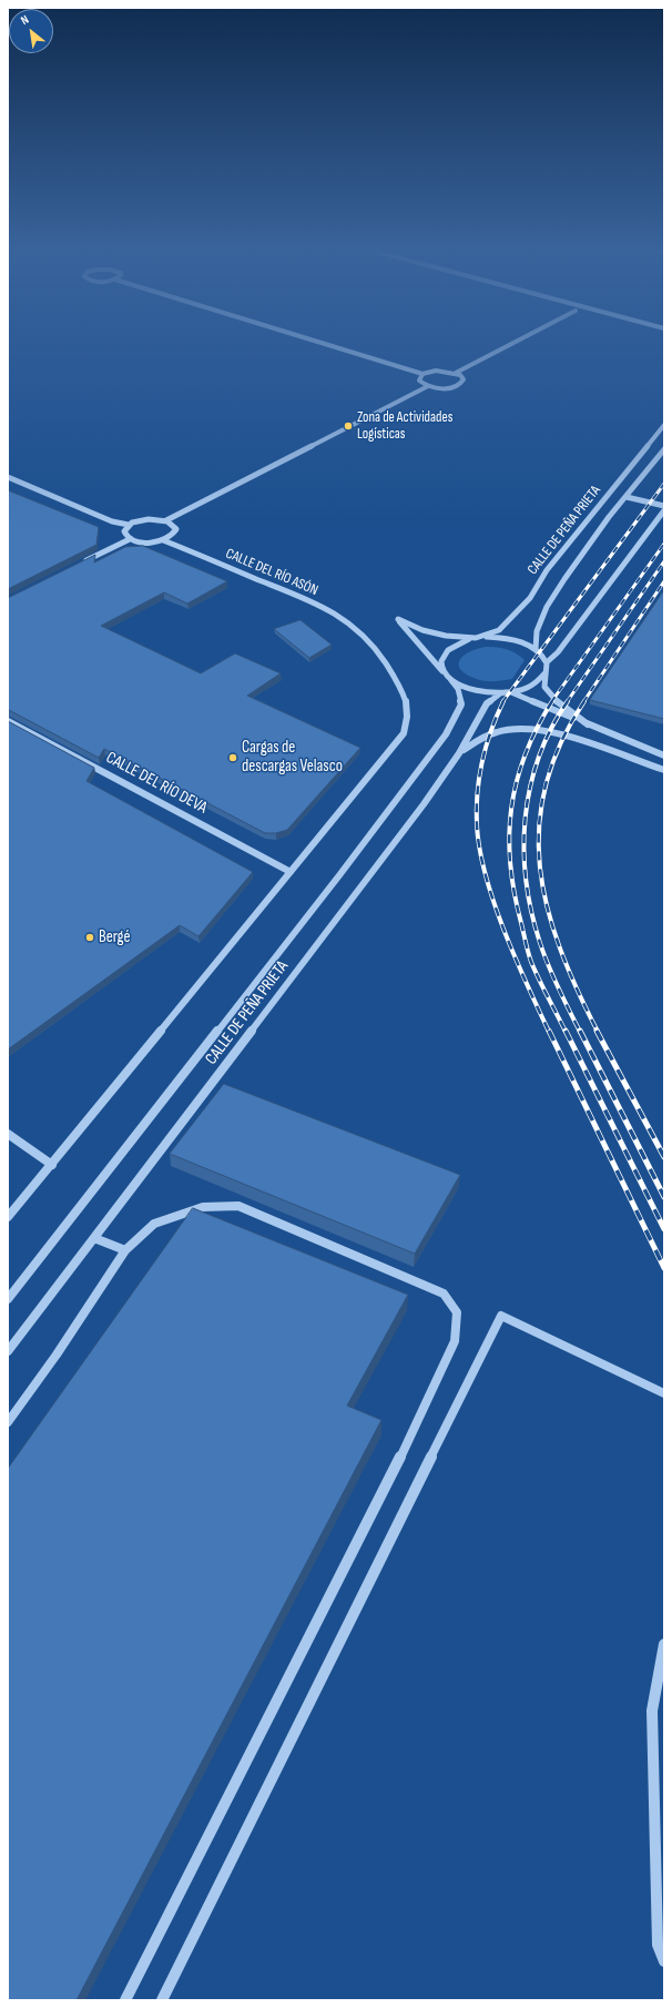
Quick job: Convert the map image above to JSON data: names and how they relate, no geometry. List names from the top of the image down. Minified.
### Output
{"streets":{"street":["CALLE DE PEÑA PRIETA","CALLE DEL RÍO ASÓN","CALLE DEL RÍO DEVA"]},"crossings":[["CALLE DEL RÍO ASÓN","CALLE DEL RÍO DEVA"]],"places":["Zona de Actividades Logísticas","Cargas de descargas Velasco","Bergé"],"north":"top left"}
